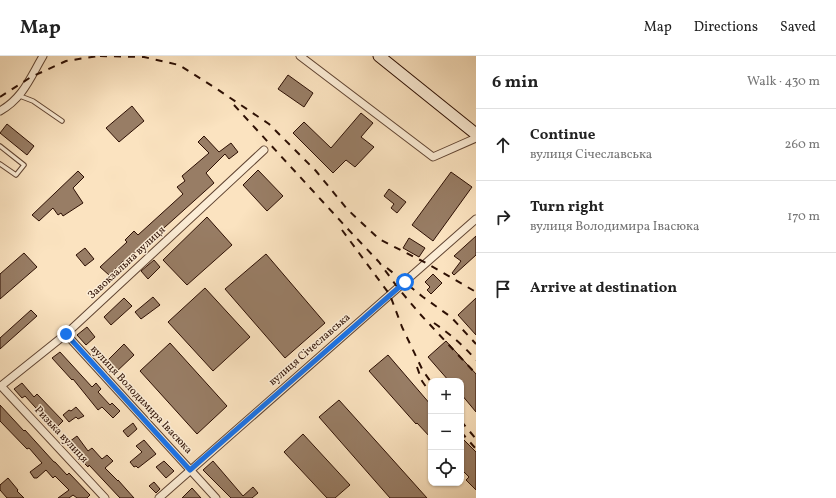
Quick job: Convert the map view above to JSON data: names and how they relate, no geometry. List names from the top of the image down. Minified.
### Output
{"streets":{"street":["Завокзальна вулиця","вулиця Січеславська","вулиця Володимира Івасюка","Ризька вулиця"]},"crossings":[["Завокзальна вулиця","вулиця Володимира Івасюка"],["Завокзальна вулиця","Ризька вулиця"],["вулиця Січеславська","вулиця Володимира Івасюка"]],"page":{"header":"Map","nav":["Map","Directions","Saved"],"heading":["6 min","Walk · 430 m"],"list":[["Continue","вулиця Січеславська","260 m"],["Turn right","вулиця Володимира Івасюка","170 m"],"Arrive at destination"],"map_buttons":["+","−"]}}
